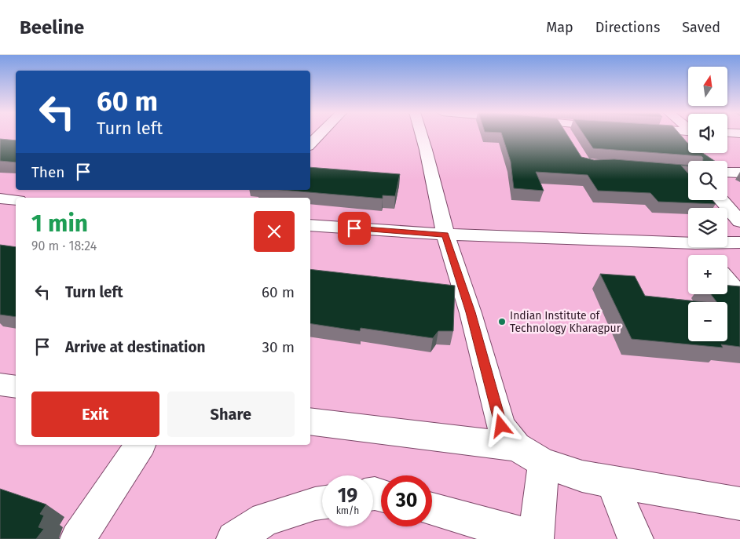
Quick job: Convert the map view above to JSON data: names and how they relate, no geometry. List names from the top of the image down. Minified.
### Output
{"places":["Indian Institute of Technology Kharagpur"],"north":"top","page":{"header":"Beeline","nav":["Map","Directions","Saved"],"map_buttons":["+","−"],"turn":["60 m","Turn left"],"then":"Then","heading":["1 min","90 m · 18:24"],"list":[{"name":"Turn left","value":"60 m"},{"name":"Arrive at destination","value":"30 m"}],"buttons":["Exit","Share"],"speed":"19 km/h","limit":"30"}}
